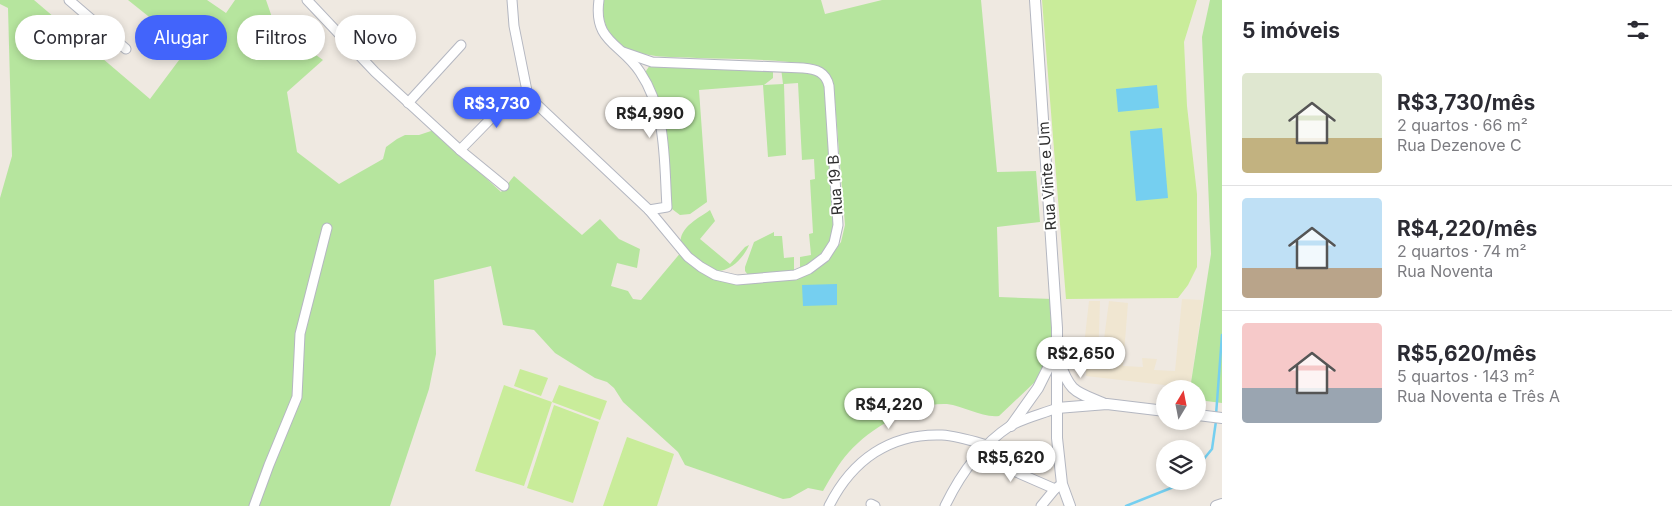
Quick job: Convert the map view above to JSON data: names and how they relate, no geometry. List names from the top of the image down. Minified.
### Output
{"streets":{"street":["Rua Vinte e Um","Rua 19 B"]},"north":"top","page":{"heading":"5 imóveis","chip":["Comprar","Alugar","Filtros","Novo"],"list":[{"name":"R$3,730/mês","note":"2 quartos · 66 m² · Rua Dezenove C"},{"name":"R$4,220/mês","note":"2 quartos · 74 m² · Rua Noventa"},{"name":"R$5,620/mês","note":"5 quartos · 143 m² · Rua Noventa e Três A"}],"price":["R$3,730","R$4,990","R$2,650","R$4,220","R$5,620"]}}
